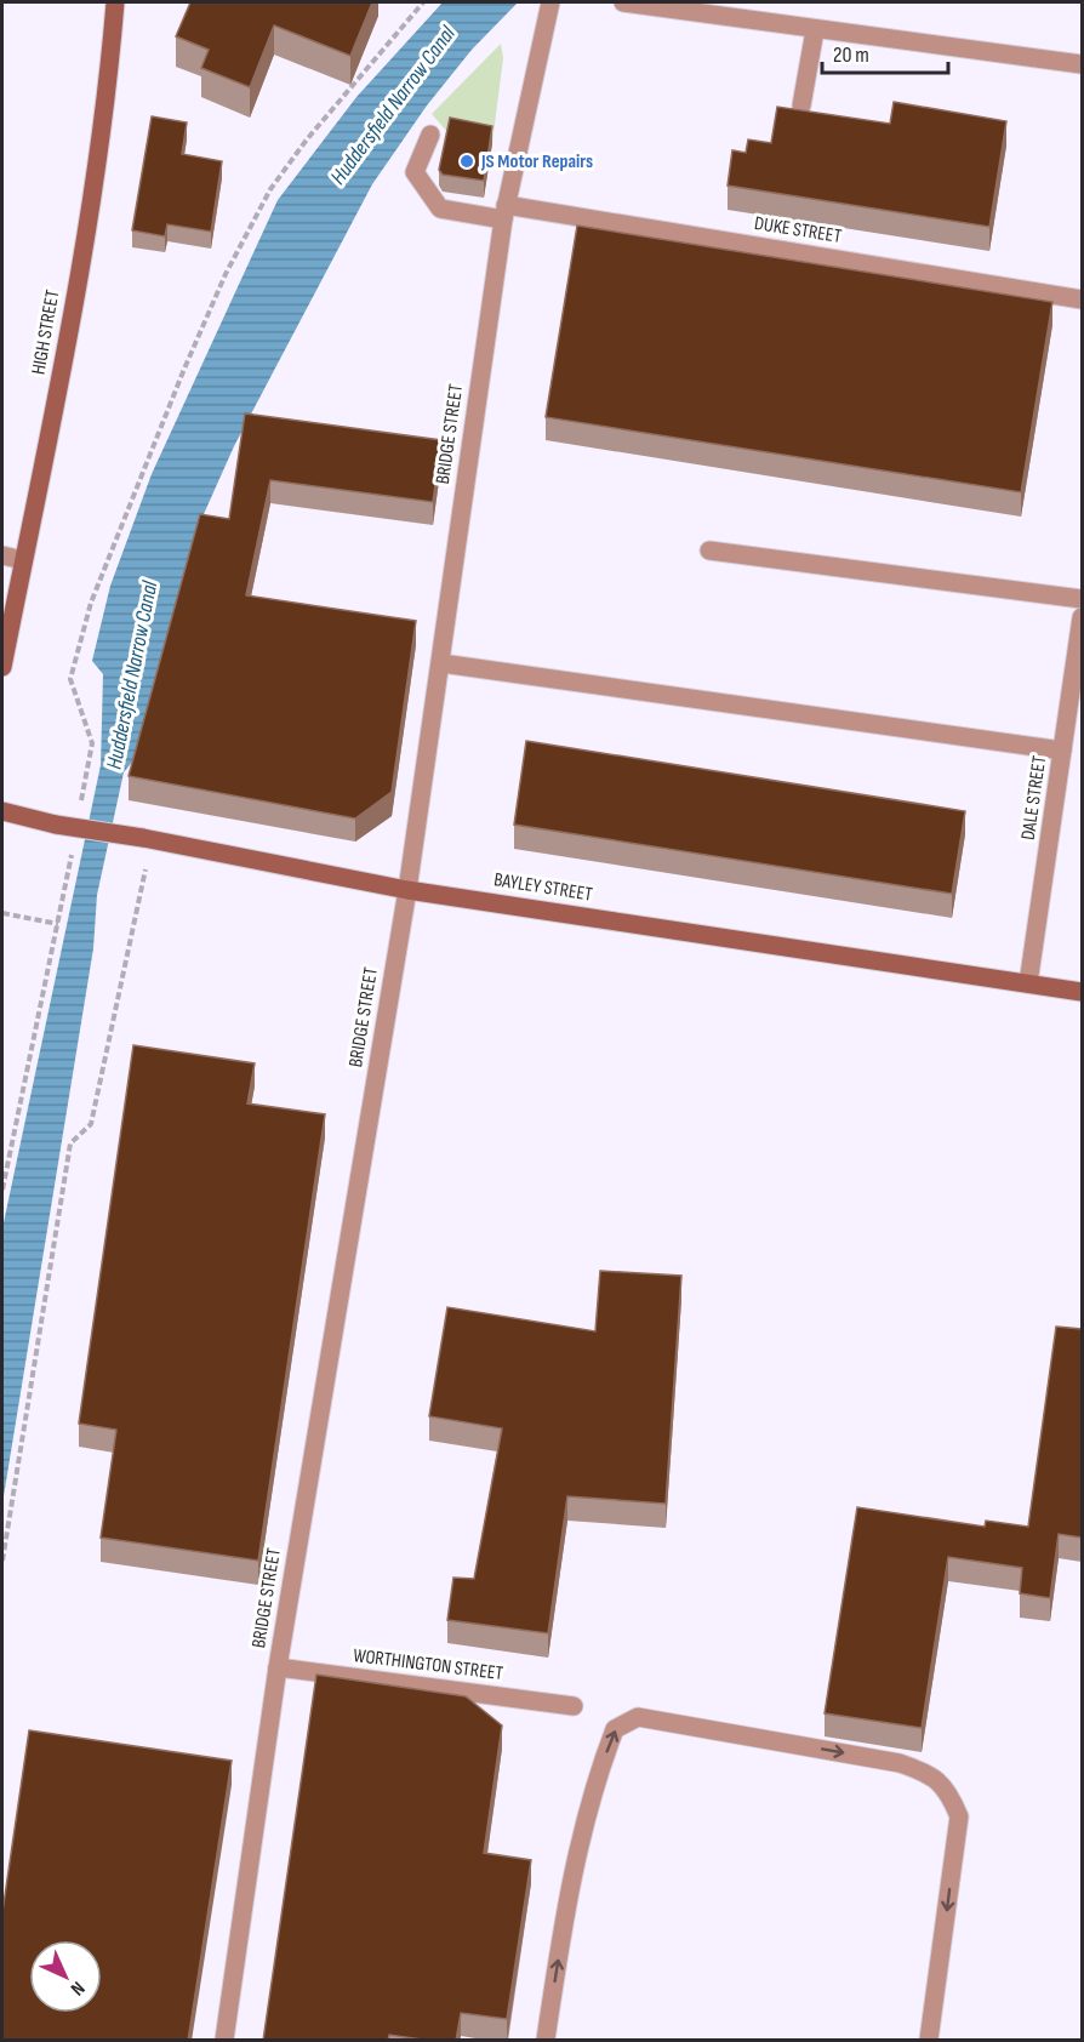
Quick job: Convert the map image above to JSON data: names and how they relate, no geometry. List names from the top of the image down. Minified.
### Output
{"streets":{"street":["DUKE STREET","HIGH STREET","BRIDGE STREET","DALE STREET","BAYLEY STREET","WORTHINGTON STREET"]},"crossings":[["DUKE STREET","BRIDGE STREET"],["BRIDGE STREET","BAYLEY STREET"],["BRIDGE STREET","WORTHINGTON STREET"],["DALE STREET","BAYLEY STREET"]],"water":["Huddersfield Narrow Canal"],"places":["JS Motor Repairs"],"scale_bar":"20 m","north":"bottom right"}
